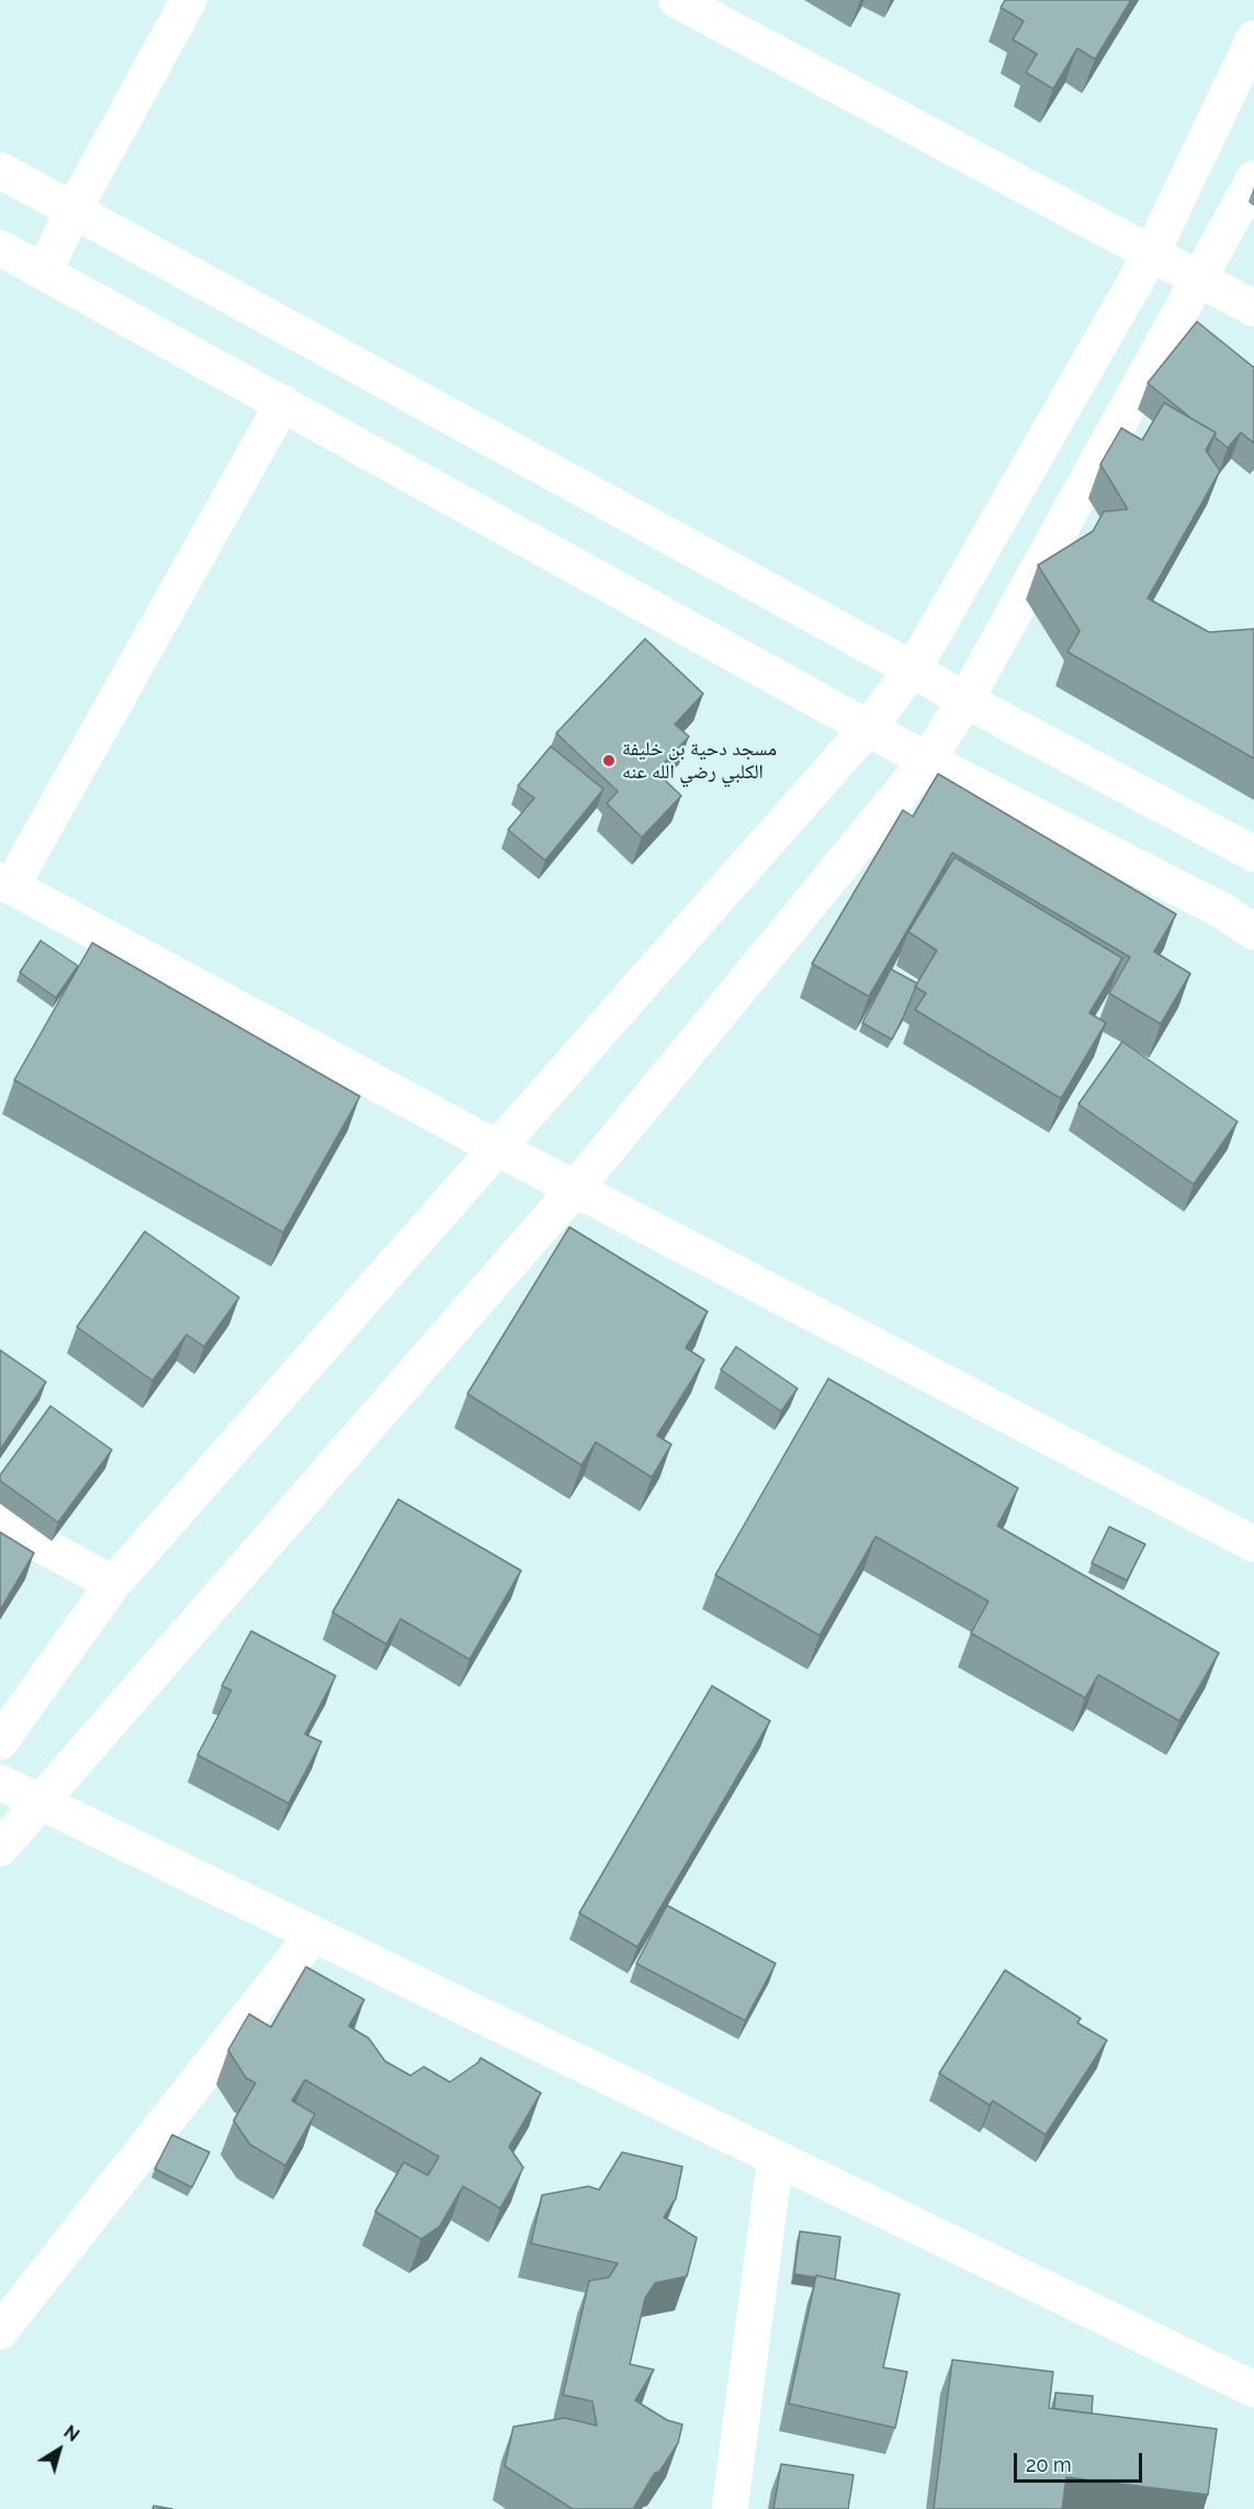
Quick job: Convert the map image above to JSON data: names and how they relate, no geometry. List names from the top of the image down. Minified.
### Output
{"places":["مسجد دحية بن خليفة الكلبي رضي الله عنه"],"scale_bar":"20 m","north":"top right"}
